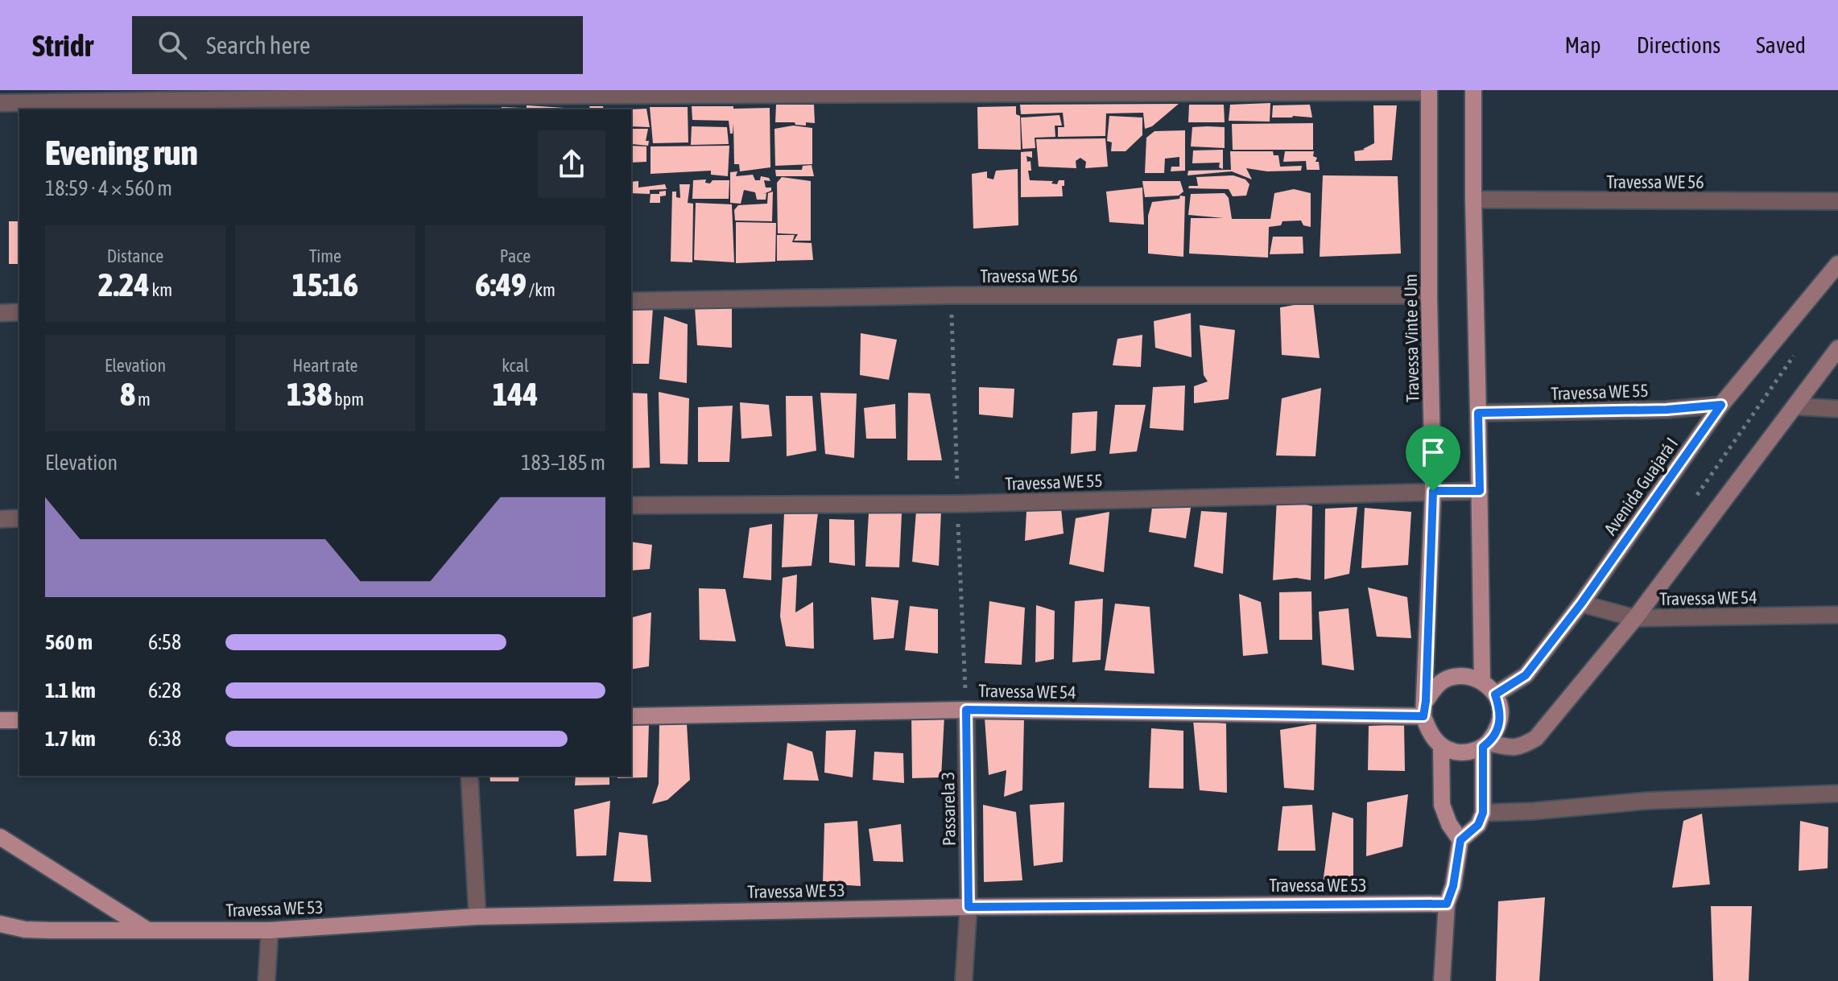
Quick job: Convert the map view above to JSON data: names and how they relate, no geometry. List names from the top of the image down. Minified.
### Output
{"streets":{"main road":["Travessa Vinte e Um","Avenida Guajará I","Travessa WE 54","Travessa WE 53"],"street":["Travessa WE 56","Travessa WE 55","Passarela 3"]},"crossings":[["Travessa WE 56","Travessa Vinte e Um"],["Travessa Vinte e Um","Travessa WE 55"],["Travessa Vinte e Um","Avenida Guajará I"],["Travessa Vinte e Um","Travessa WE 54"],["Travessa WE 55","Avenida Guajará I"],["Avenida Guajará I","Travessa WE 54"],["Travessa WE 54","Passarela 3"],["Passarela 3","Travessa WE 53"]],"page":{"header":"Stridr","search":"Search here","nav":["Map","Directions","Saved"],"heading":["Evening run","18:59 · 4 × 560 m"],"stats":[["Distance","2.24 km"],["Time","15:16"],["Pace","6:49 /km"],["Elevation","8 m"],["Heart rate","138 bpm"],["kcal","144"]],"chart":["Elevation","183–185 m"],"list":[{"name":"560 m","note":"6:58"},{"name":"1.1 km","note":"6:28"},{"name":"1.7 km","note":"6:38"}]}}
